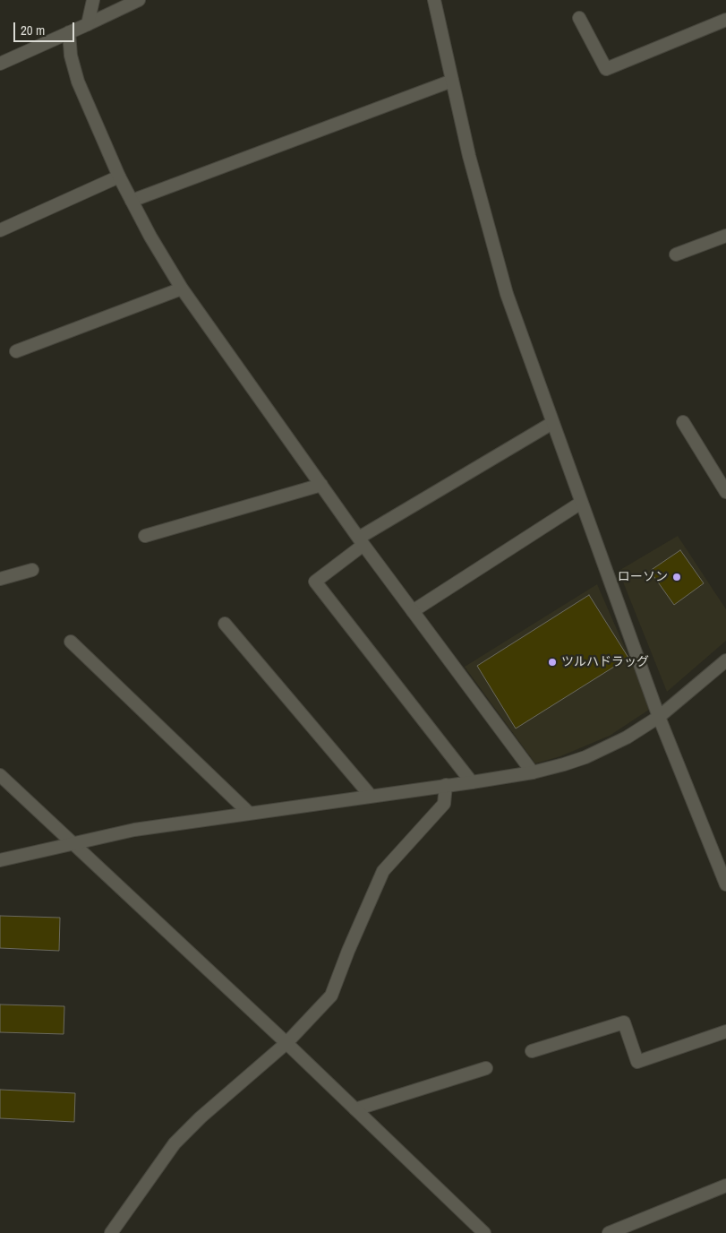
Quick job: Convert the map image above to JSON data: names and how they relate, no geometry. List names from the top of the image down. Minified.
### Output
{"places":["ローソン","ツルハドラッグ"],"scale_bar":"20 m"}
